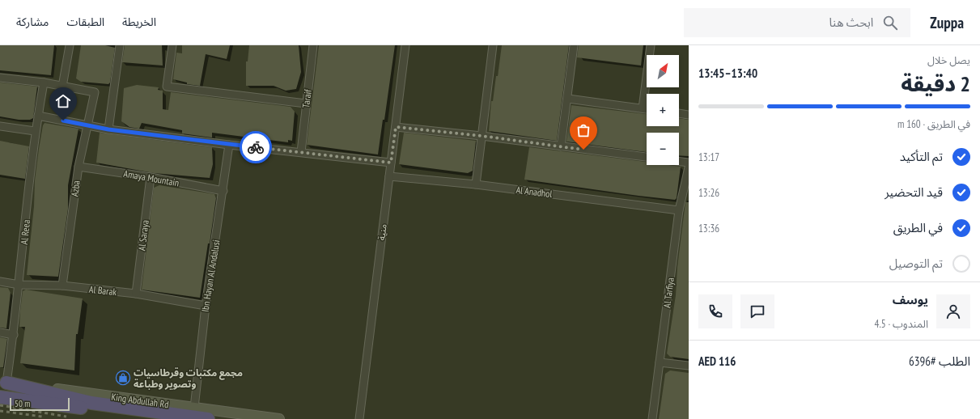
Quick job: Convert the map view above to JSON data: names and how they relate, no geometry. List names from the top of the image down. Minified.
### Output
{"streets":{"main road":["King Abdullah Rd"],"street":["Taraif","Amaya Mountain","Azba","Al Anadhol","Al Reea","منية","Al Saraya","Ibn Hayan Al Andalusi","Al Barak","Al Tarfiya"]},"crossings":[["Amaya Mountain","Azba"],["Amaya Mountain","Al Saraya"],["Amaya Mountain","Ibn Hayan Al Andalusi"],["Azba","Al Barak"],["Al Anadhol","منية"],["Al Anadhol","Al Tarfiya"],["Al Reea","Al Barak"],["Al Reea","King Abdullah Rd"],["Al Saraya","Al Barak"],["Ibn Hayan Al Andalusi","Al Barak"],["Ibn Hayan Al Andalusi","King Abdullah Rd"]],"places":{"shop":["مجمع مكتبات وقرطاسيات وتصوير وطباعة"]},"scale_bar":"50 m","north":"top right","page":{"header":"Zuppa","search":"ابحث هنا","nav":["الخريطة","الطبقات","مشاركة"],"heading":["2 دقيقة","يصل خلال","13:40–13:45"],"panel":["يوسف","المندوب · 4.5","الطلب #6396","AED 116"],"map_buttons":["+","−"],"bar":"في الطريق · 160 m","list":[["تم التأكيد","13:17"],["قيد التحضير","13:26"],["في الطريق","13:36"],"تم التوصيل"],"scale":"50 m"}}
